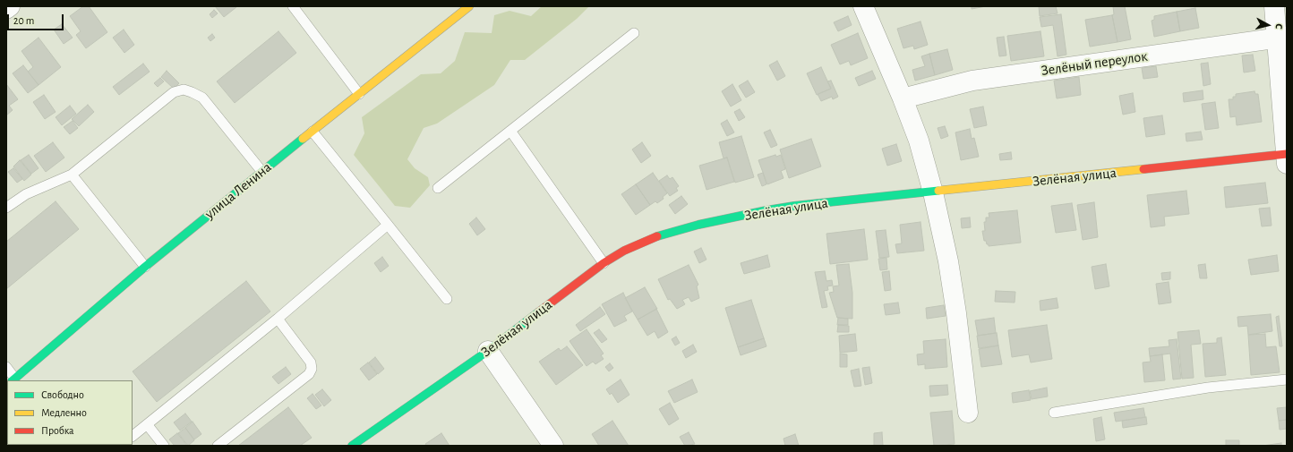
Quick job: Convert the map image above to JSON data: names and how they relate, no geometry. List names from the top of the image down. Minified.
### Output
{"streets":{"street":["Зелёный переулок","Зелёная улица","улица Ленина"]},"legend":["Свободно","Медленно","Пробка"],"scale_bar":"20 m","north":"right"}
